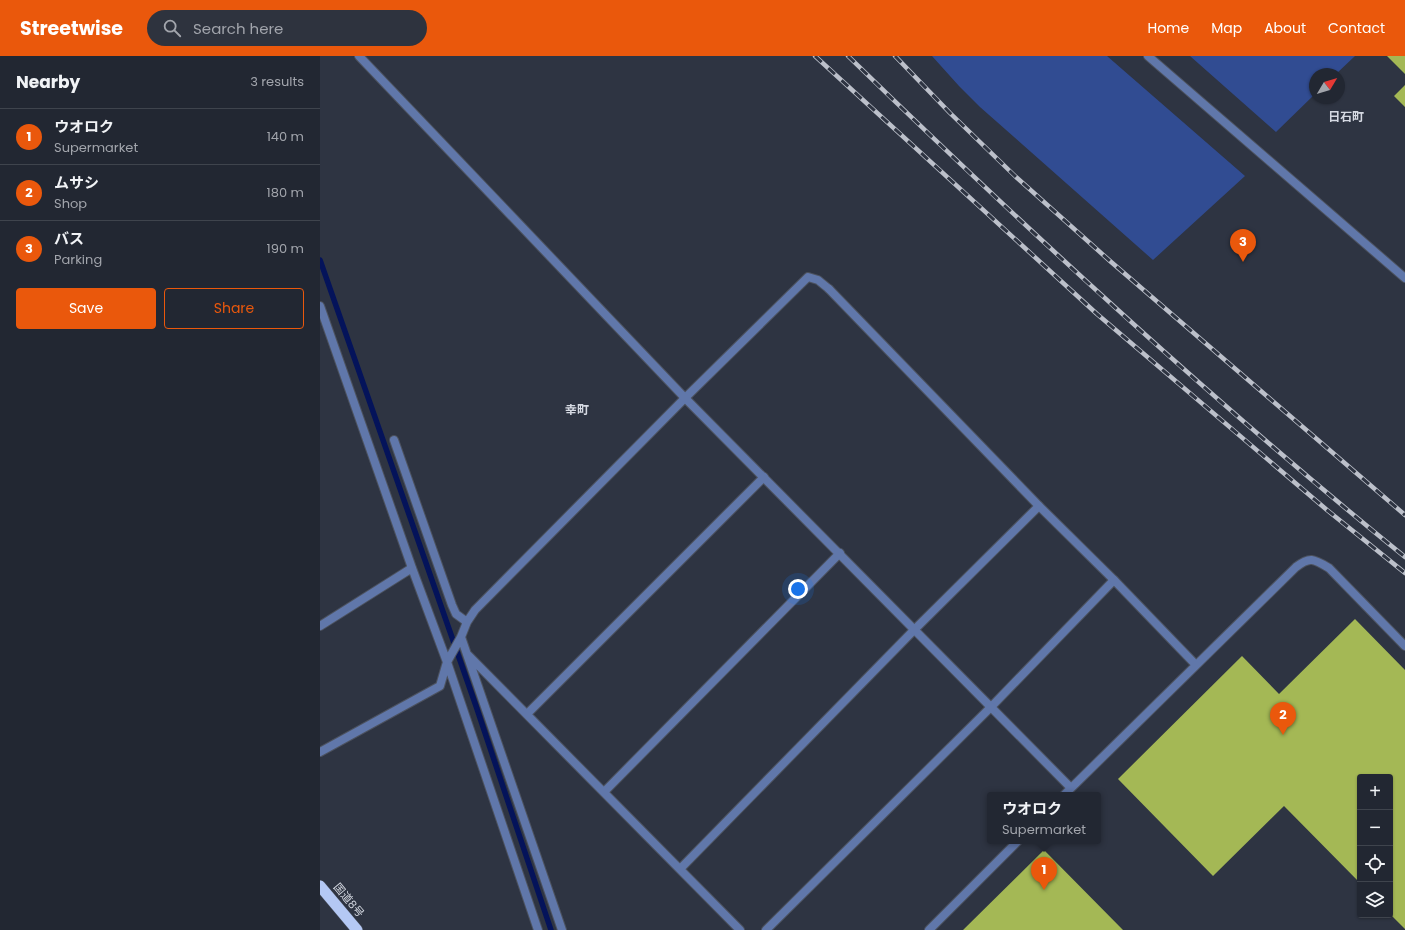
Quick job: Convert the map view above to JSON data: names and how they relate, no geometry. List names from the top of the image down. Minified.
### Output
{"streets":{"highway":["国道8号"]},"districts":["日石町","幸町"],"north":"top right","page":{"header":"Streetwise","search":"Search here","nav":["Home","Map","About","Contact"],"heading":["Nearby","3 results"],"list":[{"mark":"1","name":"ウオロク","note":"Supermarket","value":"140 m"},{"mark":"2","name":"ムサシ","note":"Shop","value":"180 m"},{"mark":"3","name":"バス","note":"Parking","value":"190 m"}],"pins":["3","2","1"],"buttons":["Save","Share"],"map_buttons":["+","−"],"popup":["ウオロク","Supermarket"]}}
